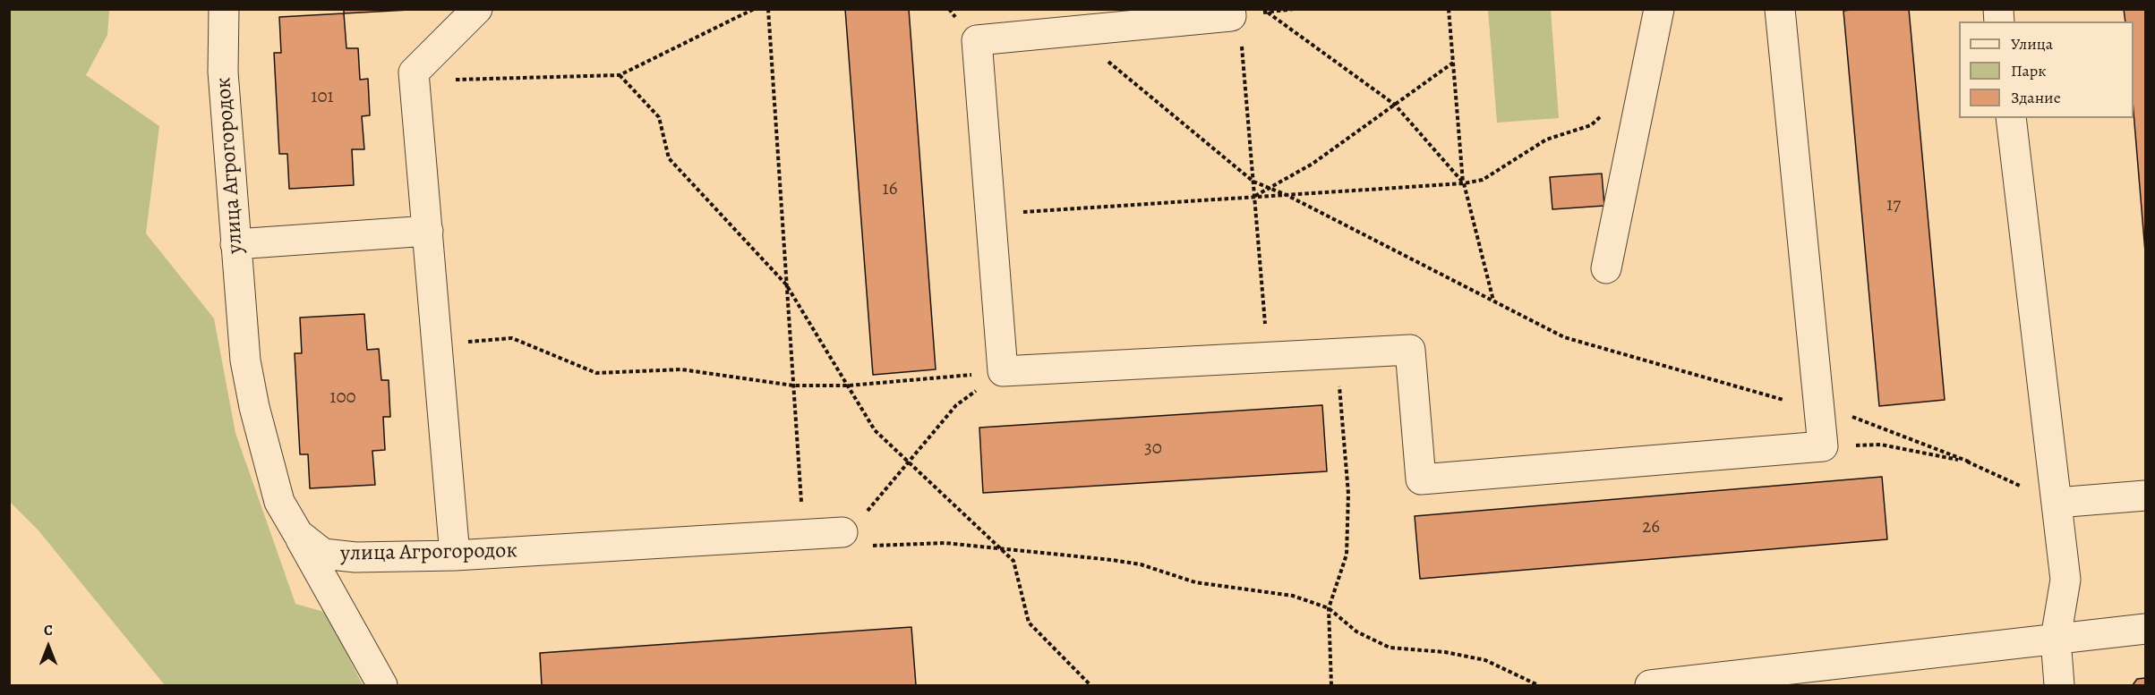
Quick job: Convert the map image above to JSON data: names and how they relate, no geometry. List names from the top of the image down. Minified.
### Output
{"streets":{"street":["улица Агрогородок"]},"house_numbers":["101","16","17","100","30","26"],"legend":["Улица","Парк","Здание"],"north":"top"}
